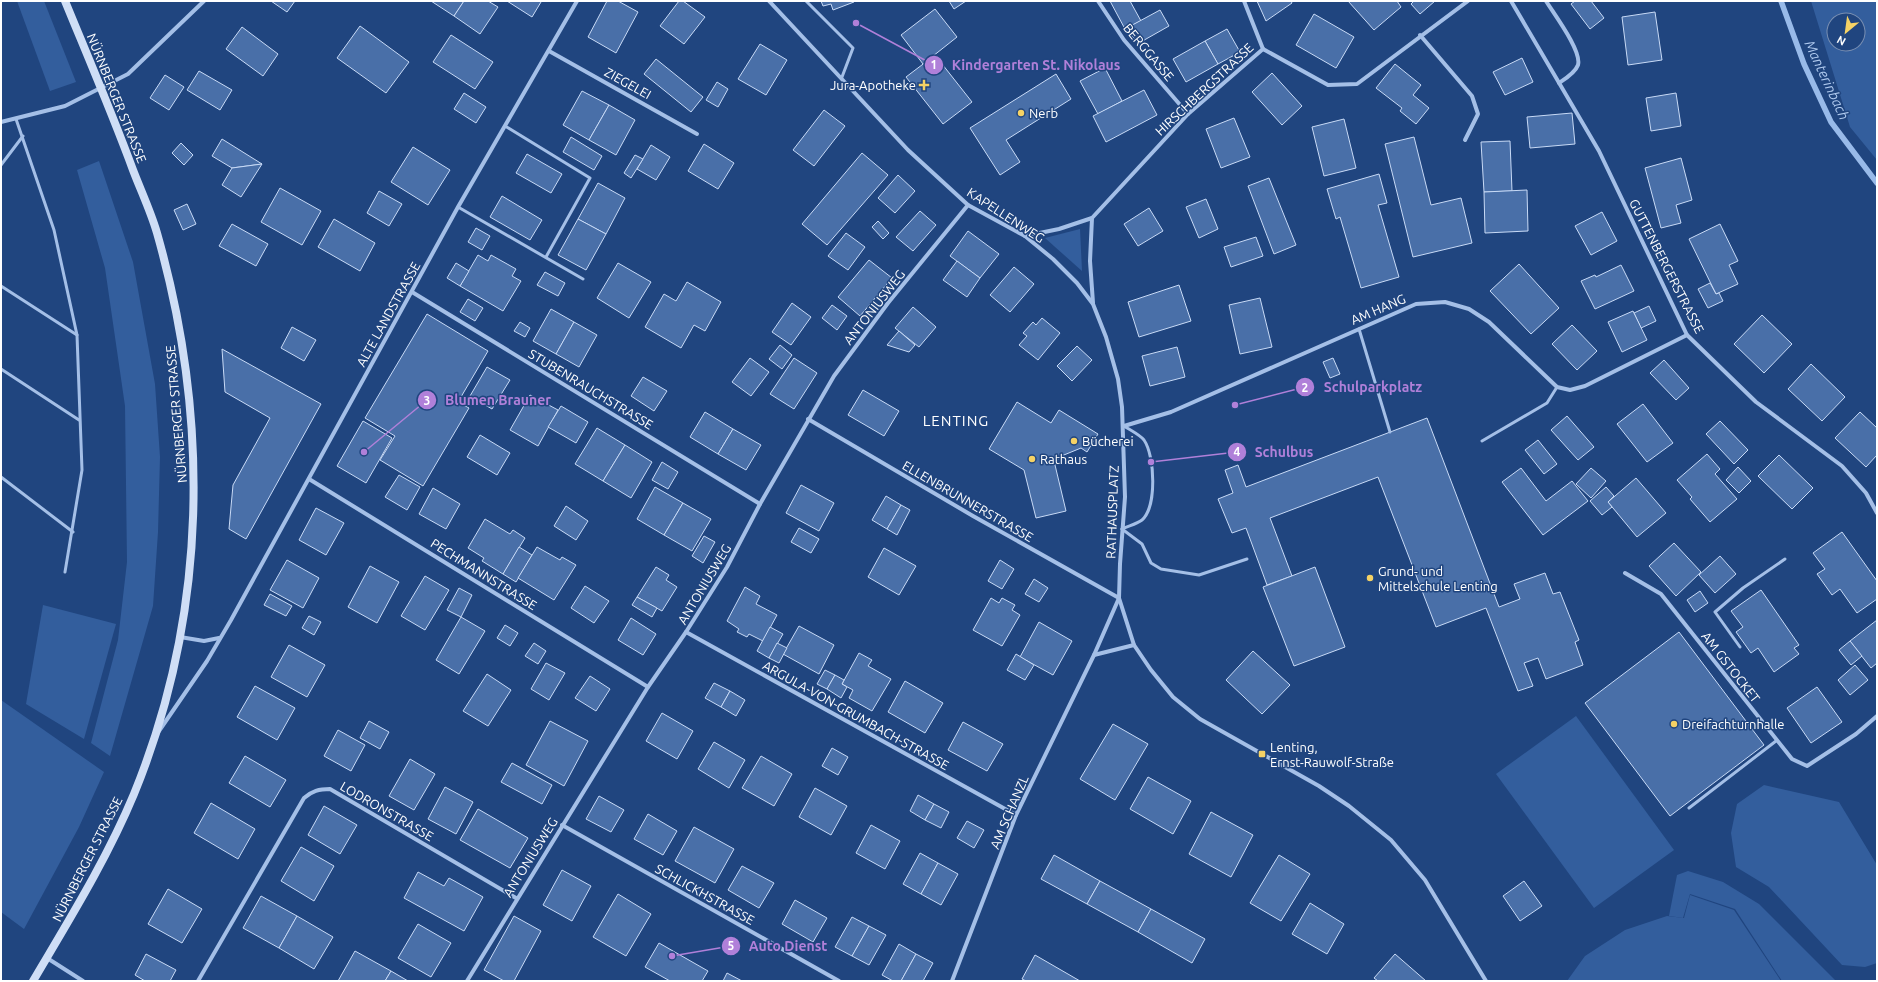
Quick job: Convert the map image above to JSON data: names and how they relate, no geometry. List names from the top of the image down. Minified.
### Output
{"streets":{"main road":["NÜRNBERGER STRASSE"],"street":["BERGGASSE","ZIEGELEI","HIRSCHBERGSTRASSE","KAPELLENWEG","GUTTENBERGERSTRASSE","ANTONIUSWEG","AM HANG","ALTE LANDSTRASSE","STUBENRAUCHSTRASSE","ELLENBRUNNERSTRASSE","RATHAUSPLATZ","PECHMANNSTRASSE","AM GSTOCKET","ARGULA-VON-GRUMBACH-STRASSE","LODRONSTRASSE","AM SCHANZL","SCHLICKHSTRASSE"]},"crossings":[["BERGGASSE","HIRSCHBERGSTRASSE"],["ZIEGELEI","ALTE LANDSTRASSE"],["HIRSCHBERGSTRASSE","KAPELLENWEG"],["NÜRNBERGER STRASSE","ALTE LANDSTRASSE"],["KAPELLENWEG","ANTONIUSWEG"],["KAPELLENWEG","AM HANG"],["KAPELLENWEG","RATHAUSPLATZ"],["ANTONIUSWEG","STUBENRAUCHSTRASSE"],["ANTONIUSWEG","ELLENBRUNNERSTRASSE"],["ANTONIUSWEG","PECHMANNSTRASSE"],["ANTONIUSWEG","ARGULA-VON-GRUMBACH-STRASSE"],["ANTONIUSWEG","LODRONSTRASSE"],["ANTONIUSWEG","SCHLICKHSTRASSE"],["AM HANG","RATHAUSPLATZ"],["ALTE LANDSTRASSE","STUBENRAUCHSTRASSE"],["ALTE LANDSTRASSE","PECHMANNSTRASSE"],["ELLENBRUNNERSTRASSE","RATHAUSPLATZ"],["ELLENBRUNNERSTRASSE","AM SCHANZL"],["RATHAUSPLATZ","AM SCHANZL"],["ARGULA-VON-GRUMBACH-STRASSE","AM SCHANZL"]],"districts":["LENTING"],"water":["Manterinbach"],"places":{"other":["Kindergarten St. Nikolaus","Nerb","Schulparkplatz","Bücherei","Blumen Brauner","Rathaus","Schulbus","Grund- und Mittelschule Lenting","Dreifachturnhalle","Auto Dienst"],"health":["Jura-Apotheke"],"transit":["Lenting, Ernst-Rauwolf-Straße"]},"north":"bottom left"}
